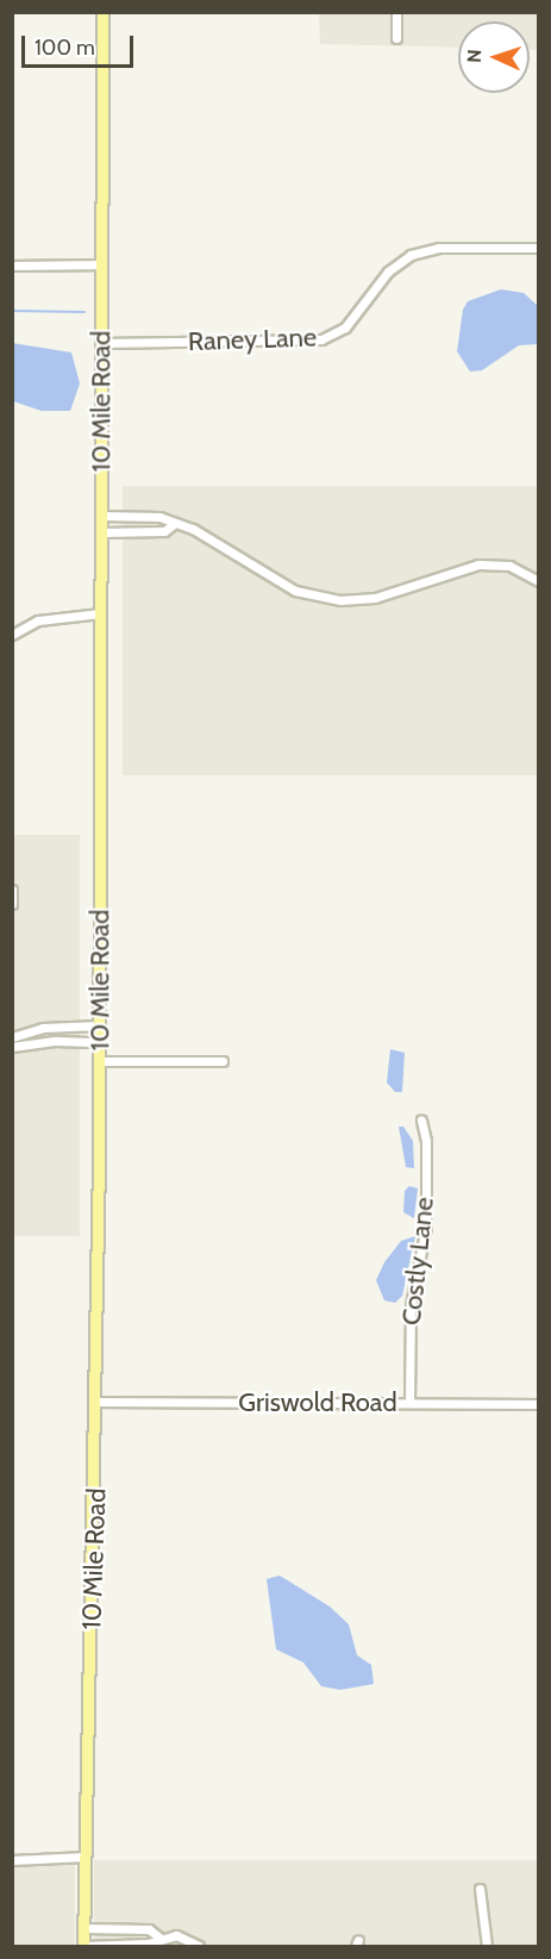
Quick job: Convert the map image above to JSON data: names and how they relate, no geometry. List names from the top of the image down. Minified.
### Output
{"streets":{"main road":["10 Mile Road"],"street":["Raney Lane","Costly Lane","Griswold Road"]},"crossings":[["Raney Lane","10 Mile Road"],["10 Mile Road","Griswold Road"],["Costly Lane","Griswold Road"]],"scale_bar":"100 m","north":"left"}
